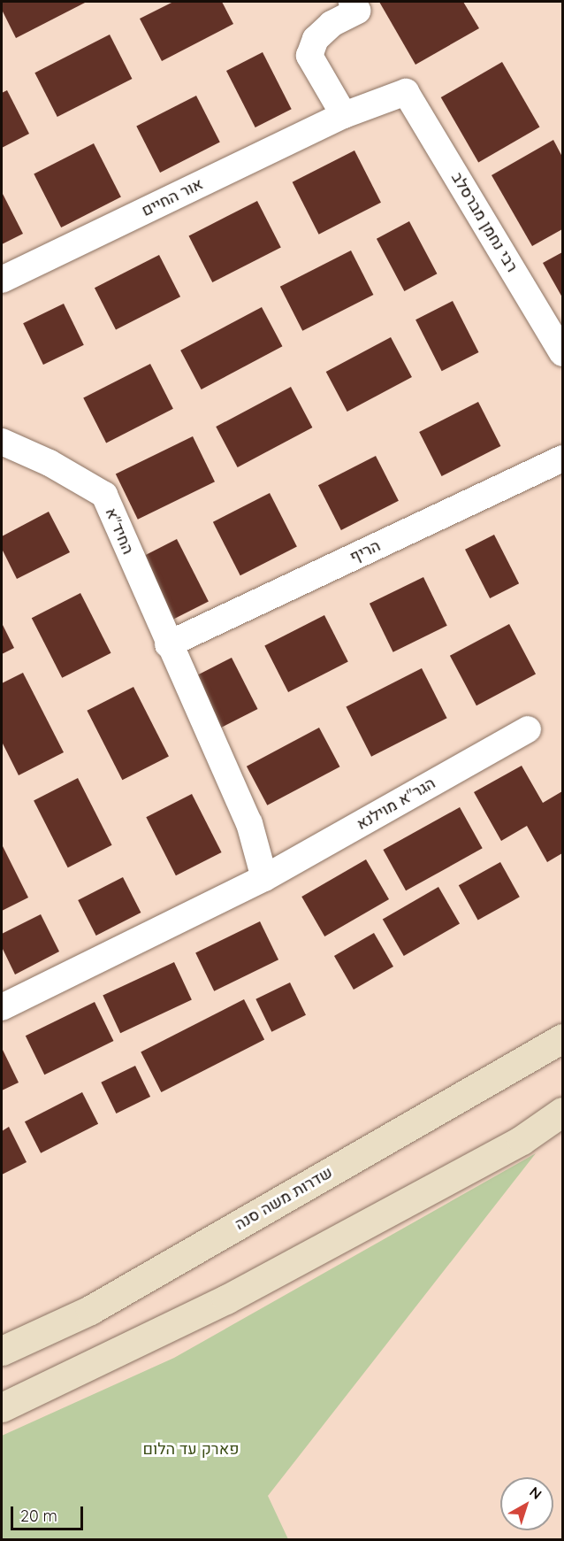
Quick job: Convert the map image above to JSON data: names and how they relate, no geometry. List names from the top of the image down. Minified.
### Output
{"streets":{"main road":["שדרות משה סנה"],"street":["אור החיים","רבי נחמן מברסלב","החיד\"א","הריף","הגר\"א מוילנא"]},"crossings":[["אור החיים","רבי נחמן מברסלב"],["החיד\"א","הריף"]],"parks":["פארק עד הלום"],"scale_bar":"20 m","north":"top right"}
